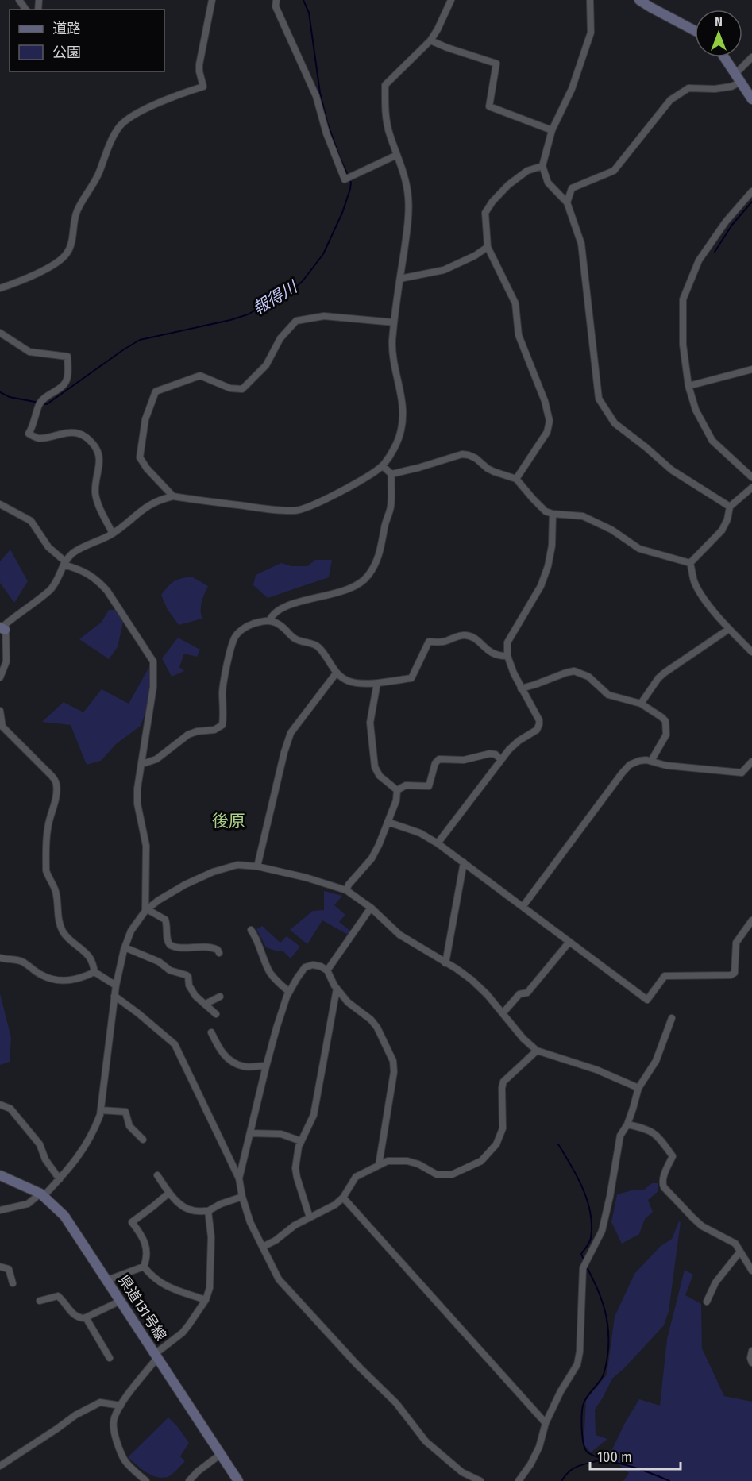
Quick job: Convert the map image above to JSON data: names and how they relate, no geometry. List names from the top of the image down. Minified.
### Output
{"streets":{"main road":["県道131号線"]},"districts":["後原"],"water":["報得川"],"legend":["道路","公園"],"scale_bar":"100 m","north":"top"}
